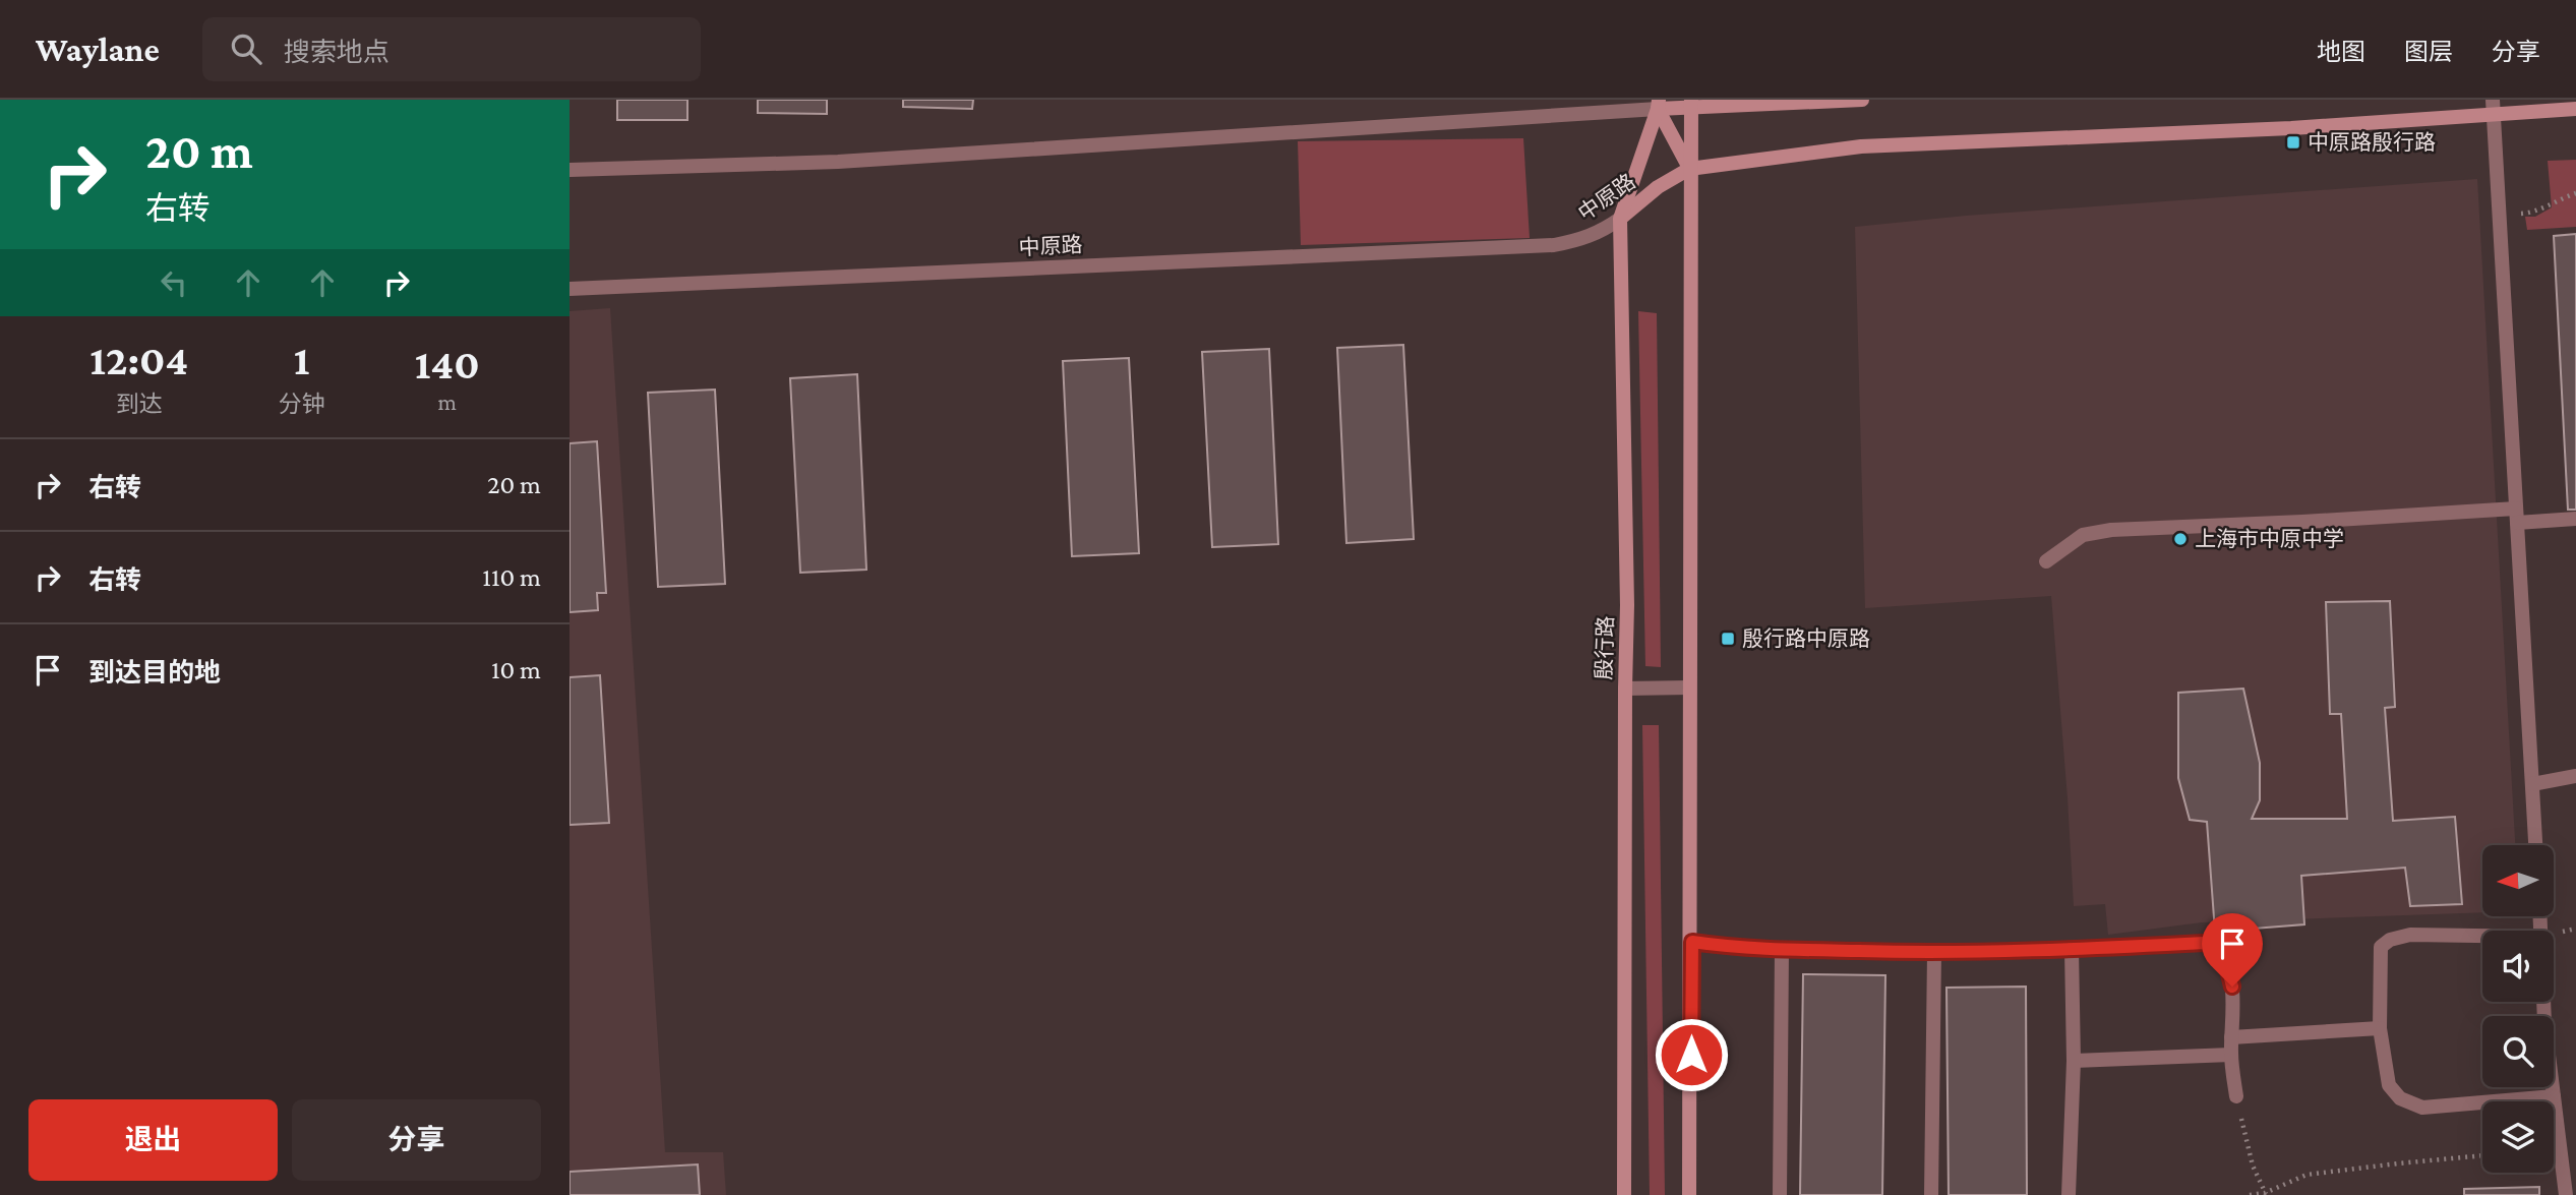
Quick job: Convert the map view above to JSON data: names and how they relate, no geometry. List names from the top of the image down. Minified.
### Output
{"streets":{"main road":["中原路","殷行路"]},"crossings":[["中原路","殷行路"]],"places":{"transit":["中原路殷行路","殷行路中原路"],"other":["上海市中原中学"]},"north":"left","page":{"header":"Waylane","search":"搜索地点","nav":["地图","图层","分享"],"turn":["20 m","右转"],"eta":["12:04","到达","1","分钟","140","m"],"list":[{"name":"右转","value":"20 m"},{"name":"右转","value":"110 m"},{"name":"到达目的地","value":"10 m"}],"buttons":["退出","分享"]}}
